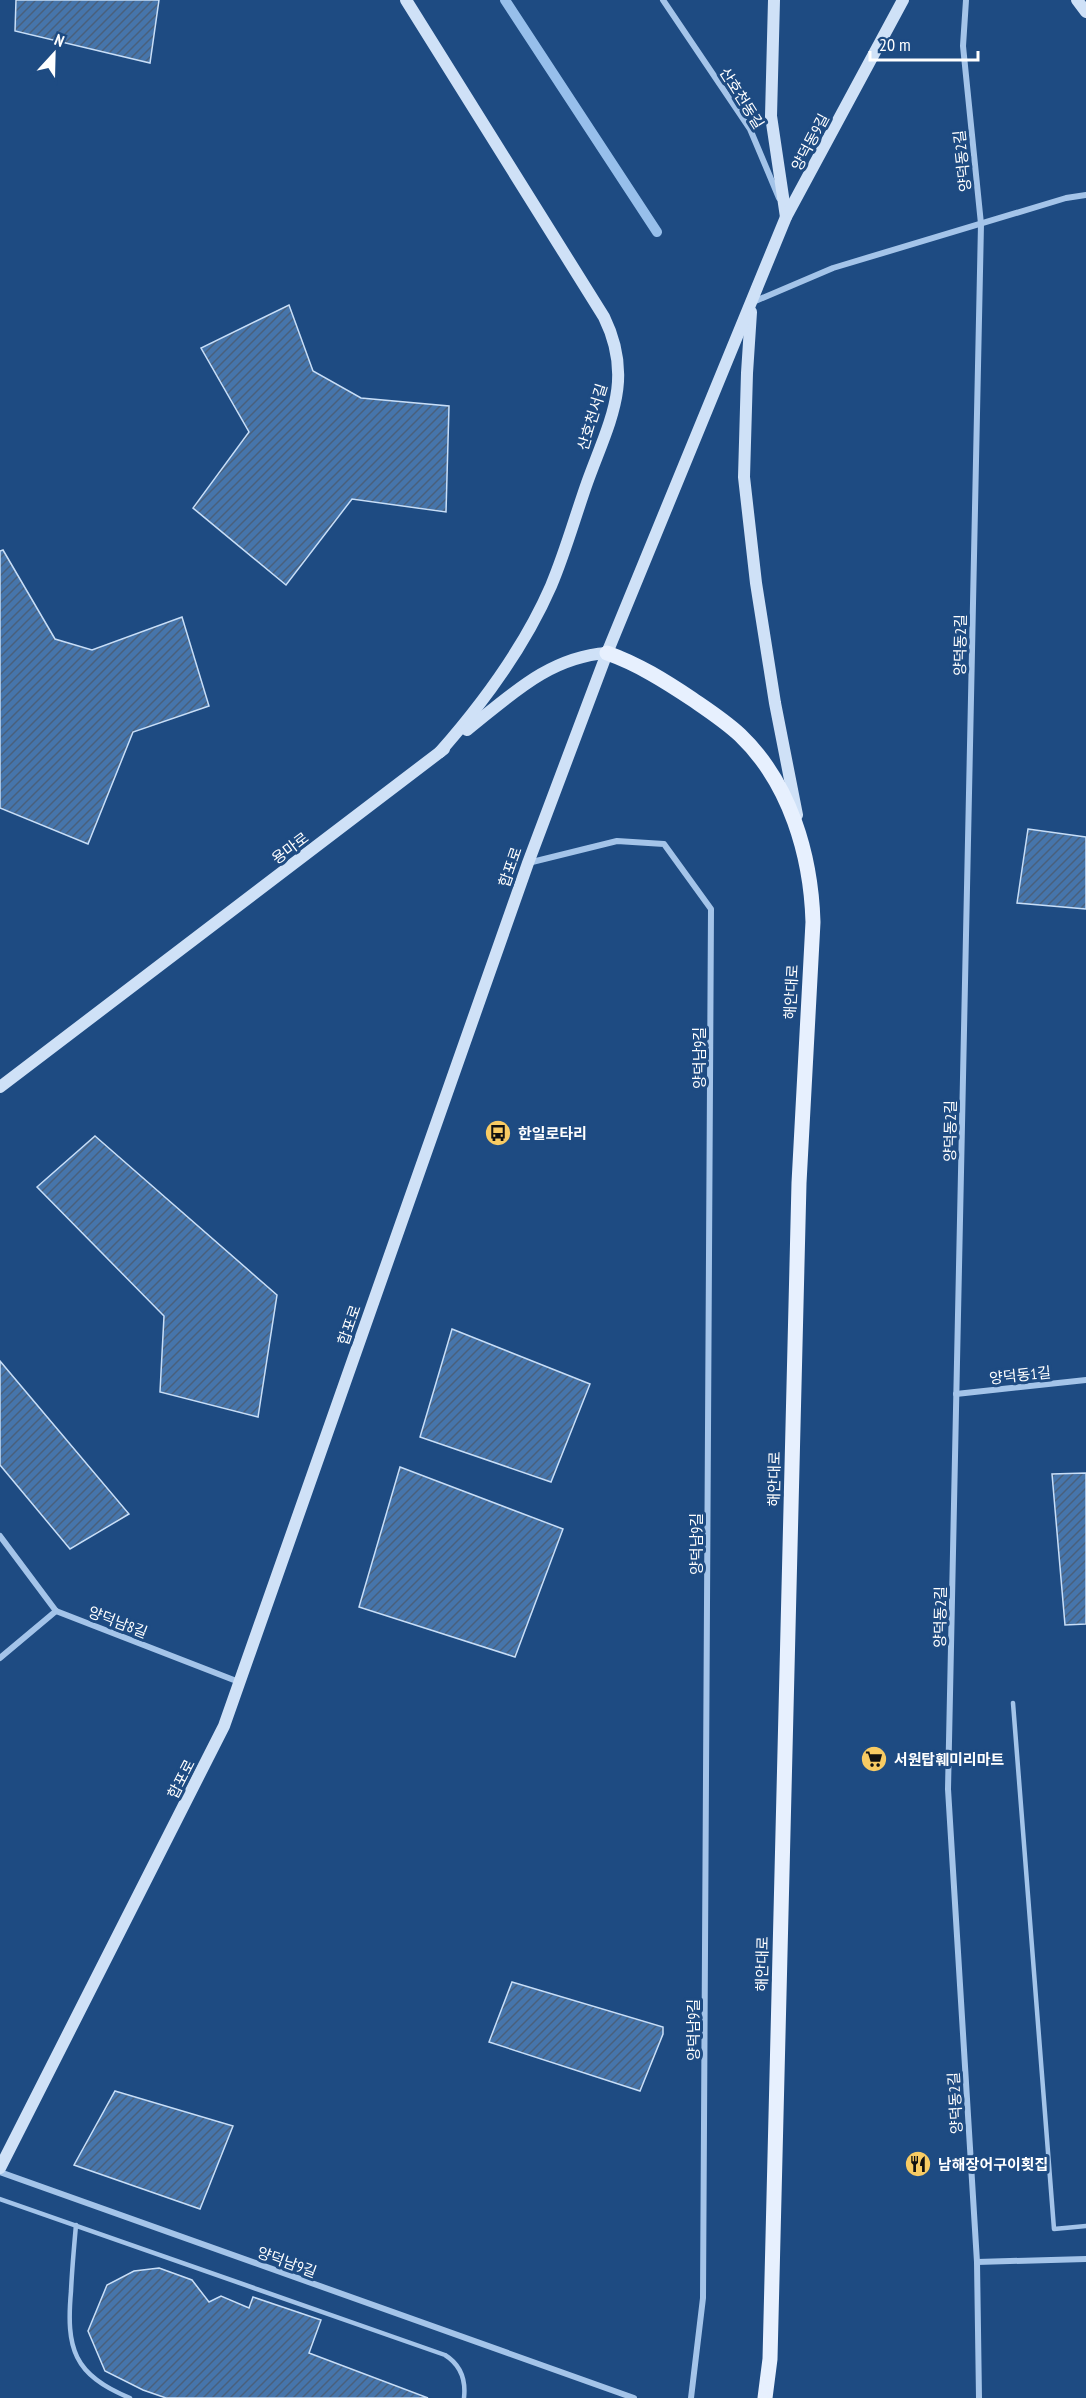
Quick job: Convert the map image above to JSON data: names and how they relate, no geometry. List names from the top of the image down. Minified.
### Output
{"streets":{"main road":["양덕동9길","산호천서길","용마로","합포로","해안대로"],"street":["산호천동길","양덕동2길","양덕남9길","양덕동1길","양덕남8길"]},"crossings":[["산호천동길","양덕동9길"],["양덕동9길","합포로"],["양덕동2길","양덕동1길"],["산호천서길","용마로"],["용마로","합포로"],["용마로","해안대로"],["합포로","해안대로"],["합포로","양덕남9길"],["합포로","양덕남8길"]],"places":{"bus stop":["한일로타리"],"supermarket":["서원탑훼미리마트"],"restaurant":["남해장어구이횟집"]},"scale_bar":"20 m","north":"top"}
